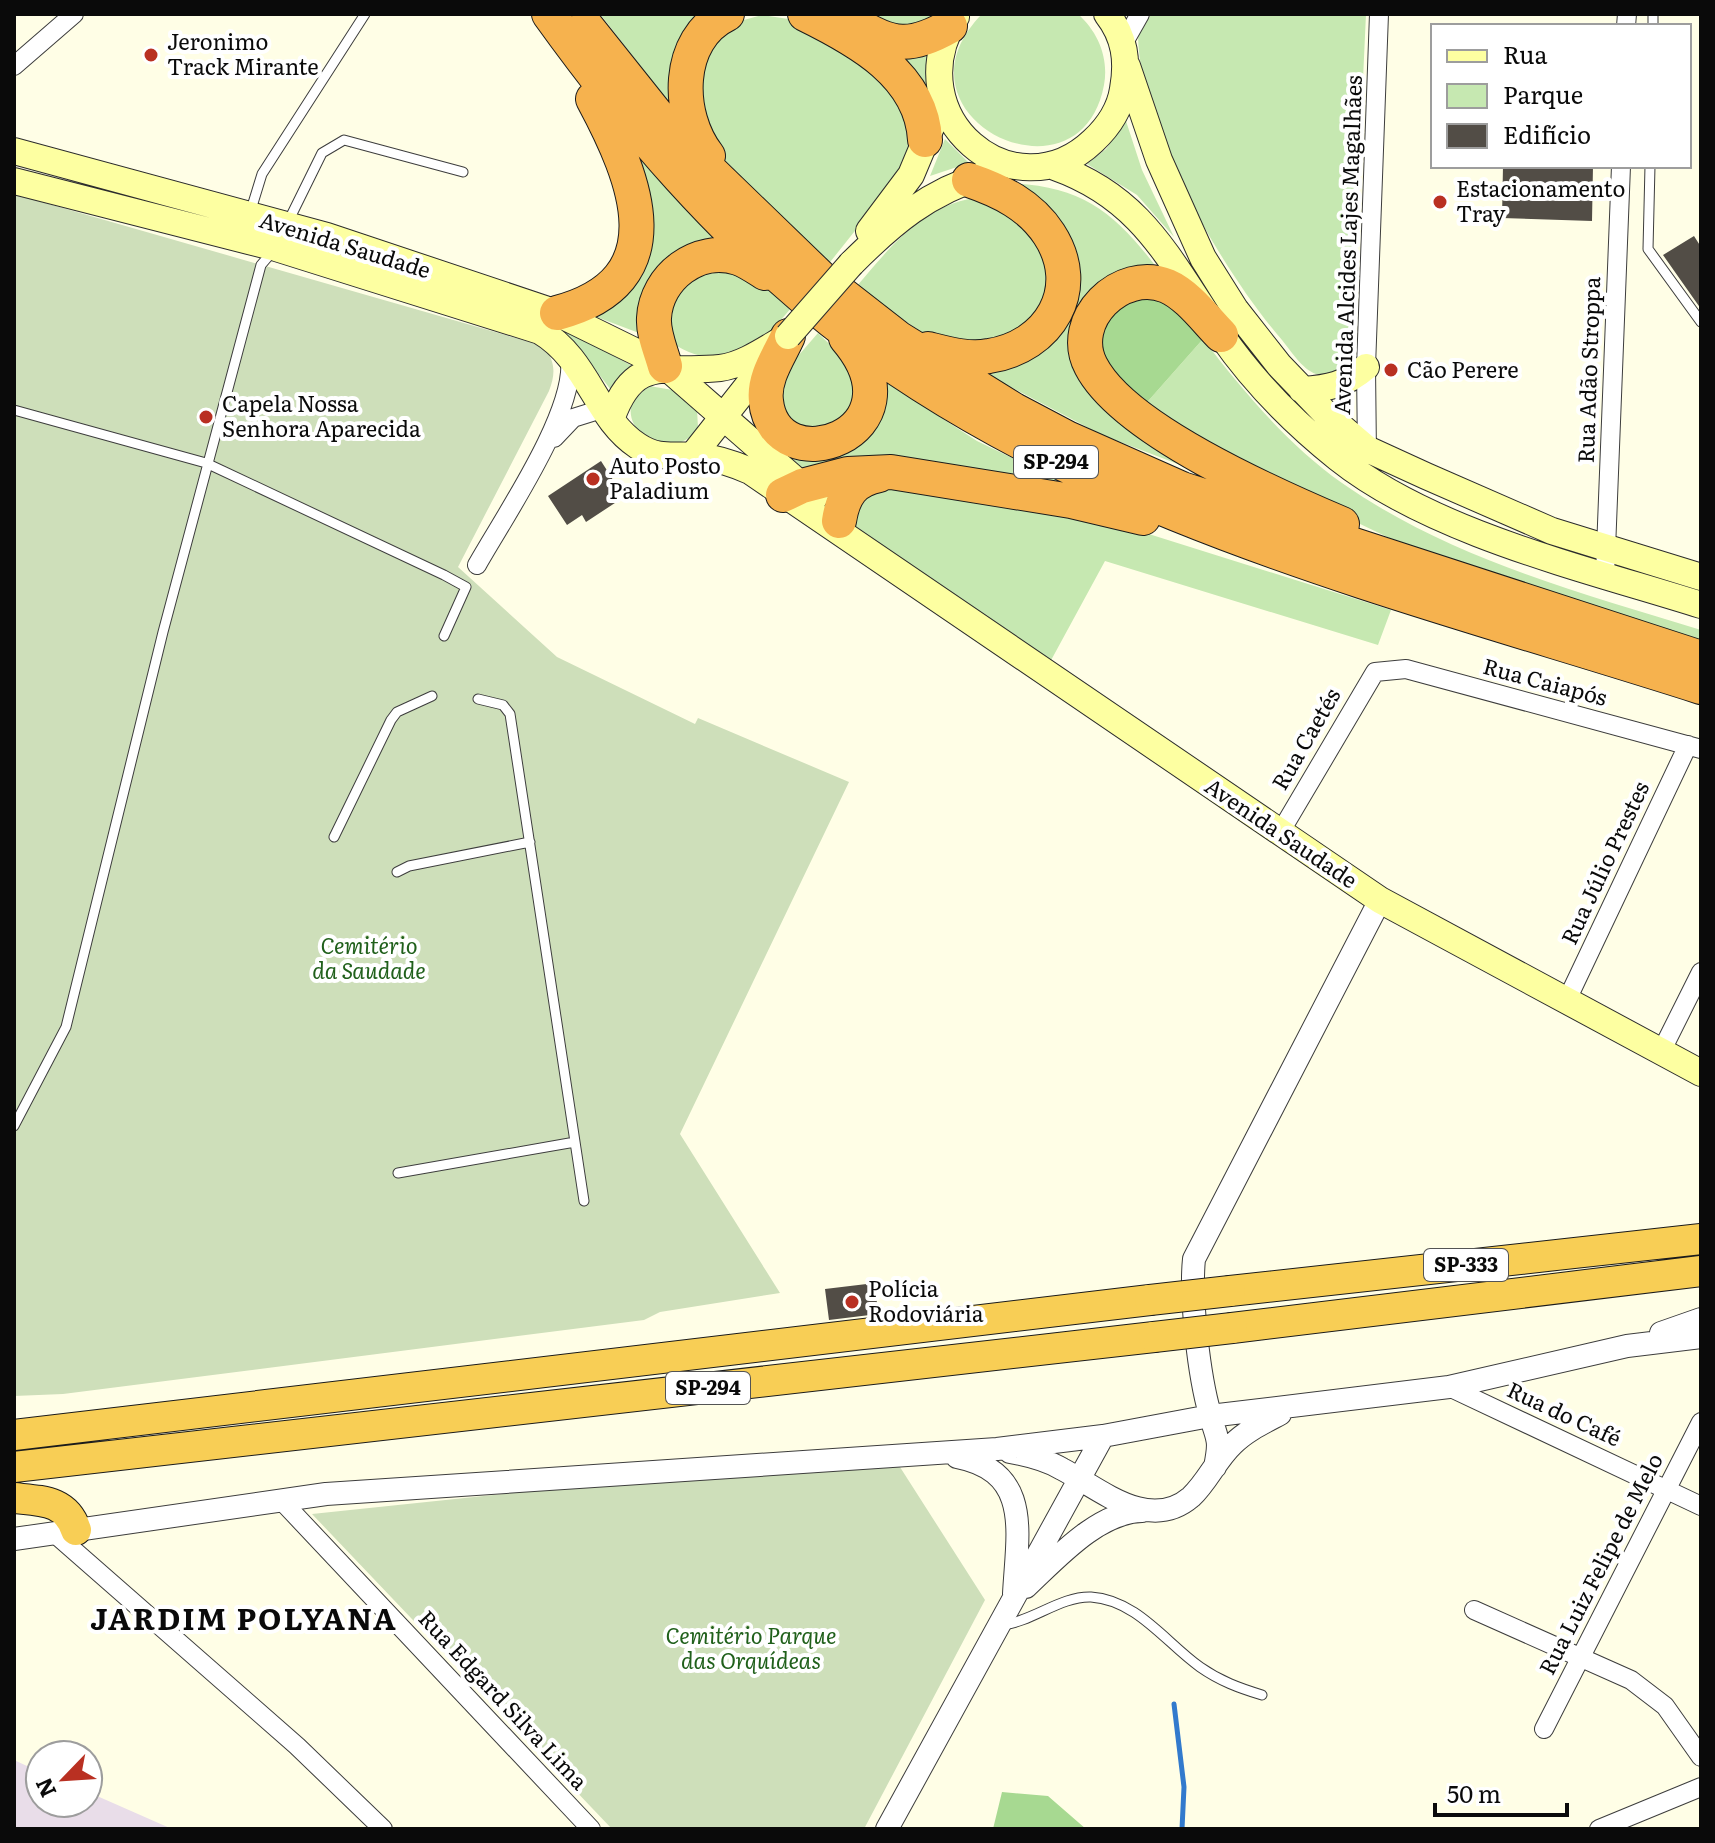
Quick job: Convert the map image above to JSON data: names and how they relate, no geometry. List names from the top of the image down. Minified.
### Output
{"streets":{"highway":["SP-294","SP-333"],"main road":["Avenida Saudade"],"street":["Avenida Alcides Lajes Magalhães","Rua Adão Stroppa","Rua Caiapós","Rua Caetés","Rua Júlio Prestes","Rua do Café","Rua Luiz Felipe de Melo","Rua Edgard Silva Lima"]},"crossings":[["Avenida Saudade","Rua Caetés"],["Avenida Saudade","Rua Júlio Prestes"],["SP-294","SP-333"],["Rua Caiapós","Rua Caetés"],["Rua Caiapós","Rua Júlio Prestes"],["Rua do Café","Rua Luiz Felipe de Melo"]],"districts":["JARDIM POLYANA"],"parks":["Cemitério da Saudade","Cemitério Parque das Orquídeas"],"places":["Jeronimo Track Mirante","Estacionamento Tray","Cão Perere","Capela Nossa Senhora Aparecida","Auto Posto Paladium","Polícia Rodoviária"],"legend":["Rua","Parque","Edifício"],"scale_bar":"50 m","north":"bottom left"}
